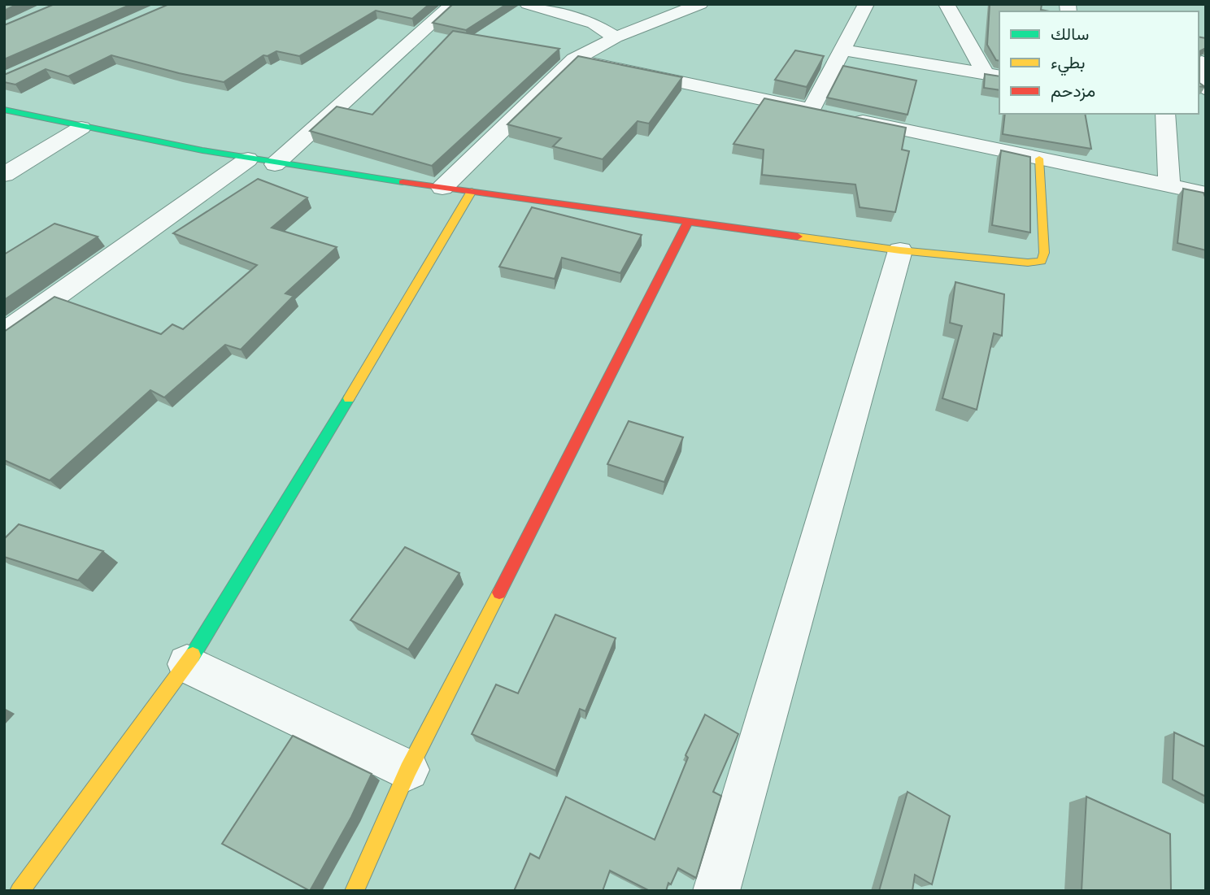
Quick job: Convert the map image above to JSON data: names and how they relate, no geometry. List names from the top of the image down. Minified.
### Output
{"legend":["سالك","بطيء","مزدحم"]}
